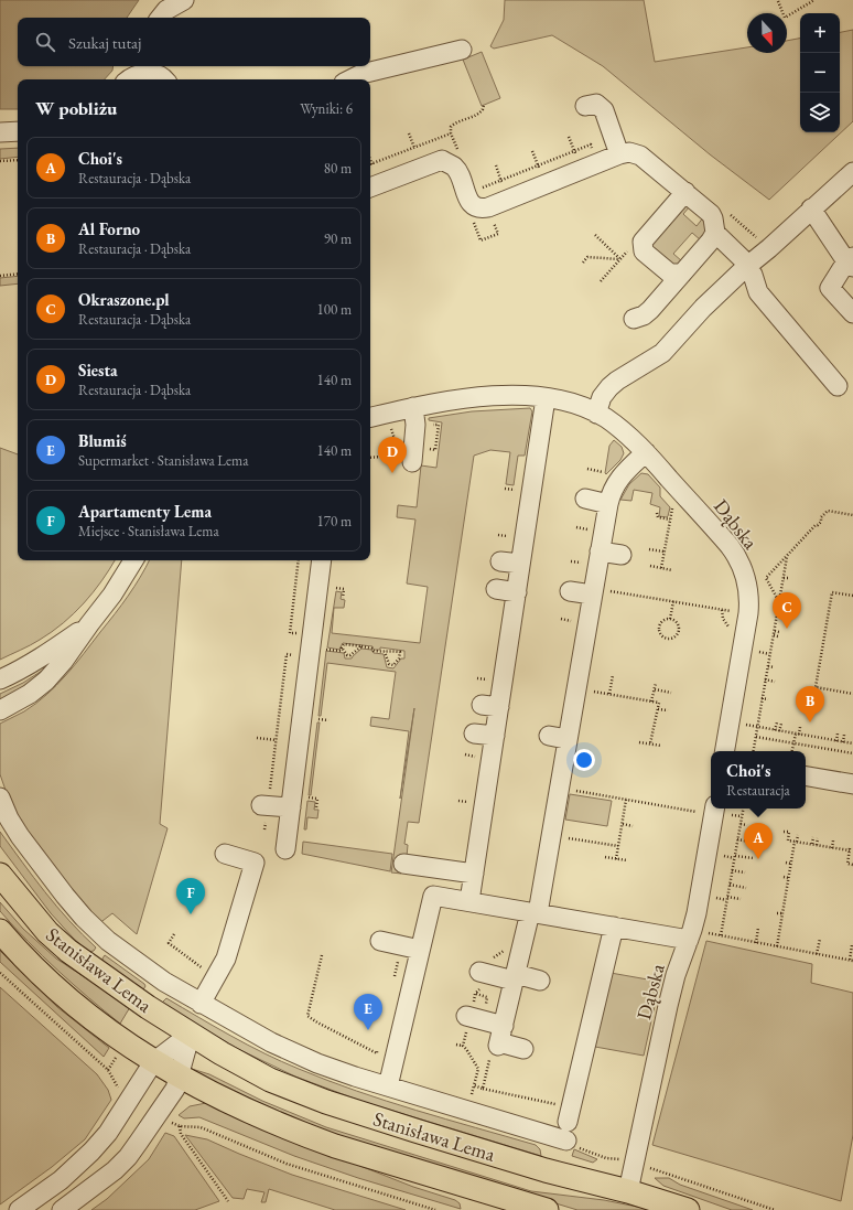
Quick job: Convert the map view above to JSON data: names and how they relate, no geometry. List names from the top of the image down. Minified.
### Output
{"streets":{"main road":["Stanisława Lema"],"street":["Dąbska"]},"crossings":[["Dąbska","Stanisława Lema"]],"north":"bottom","page":{"map_buttons":["+","−"],"search":"Szukaj tutaj","heading":["W pobliżu","Wyniki: 6"],"list":[{"mark":"A","name":"Choi's","note":"Restauracja · Dąbska","value":"80 m"},{"mark":"B","name":"Al Forno","note":"Restauracja · Dąbska","value":"90 m"},{"mark":"C","name":"Okraszone.pl","note":"Restauracja · Dąbska","value":"100 m"},{"mark":"D","name":"Siesta","note":"Restauracja · Dąbska","value":"140 m"},{"mark":"E","name":"Blumiś","note":"Supermarket · Stanisława Lema","value":"140 m"},{"mark":"F","name":"Apartamenty Lema","note":"Miejsce · Stanisława Lema","value":"170 m"}],"pins":["D","C","B","A","F","E"],"popup":["Choi's","Restauracja"]}}
